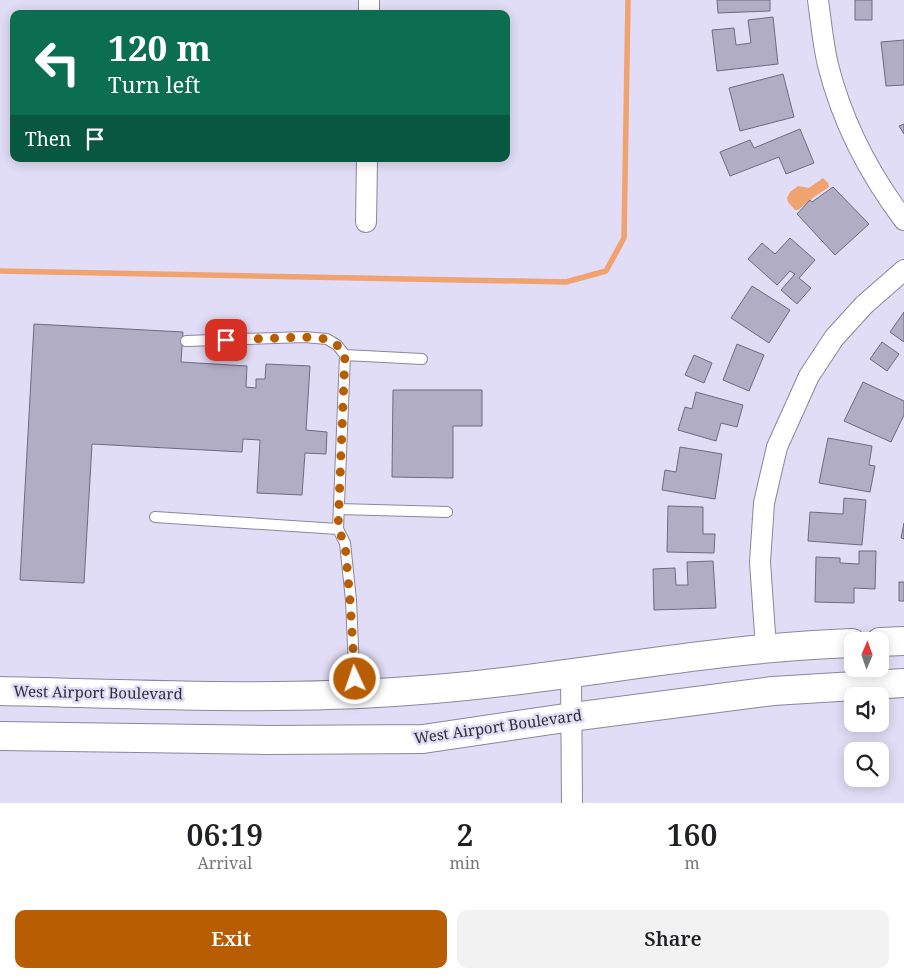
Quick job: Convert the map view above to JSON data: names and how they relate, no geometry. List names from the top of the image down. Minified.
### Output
{"streets":{"main road":["West Airport Boulevard"]},"north":"top","page":{"turn":["120 m","Turn left"],"then":"Then","eta":["06:19","Arrival","2","min","160","m"],"buttons":["Exit","Share"]}}
